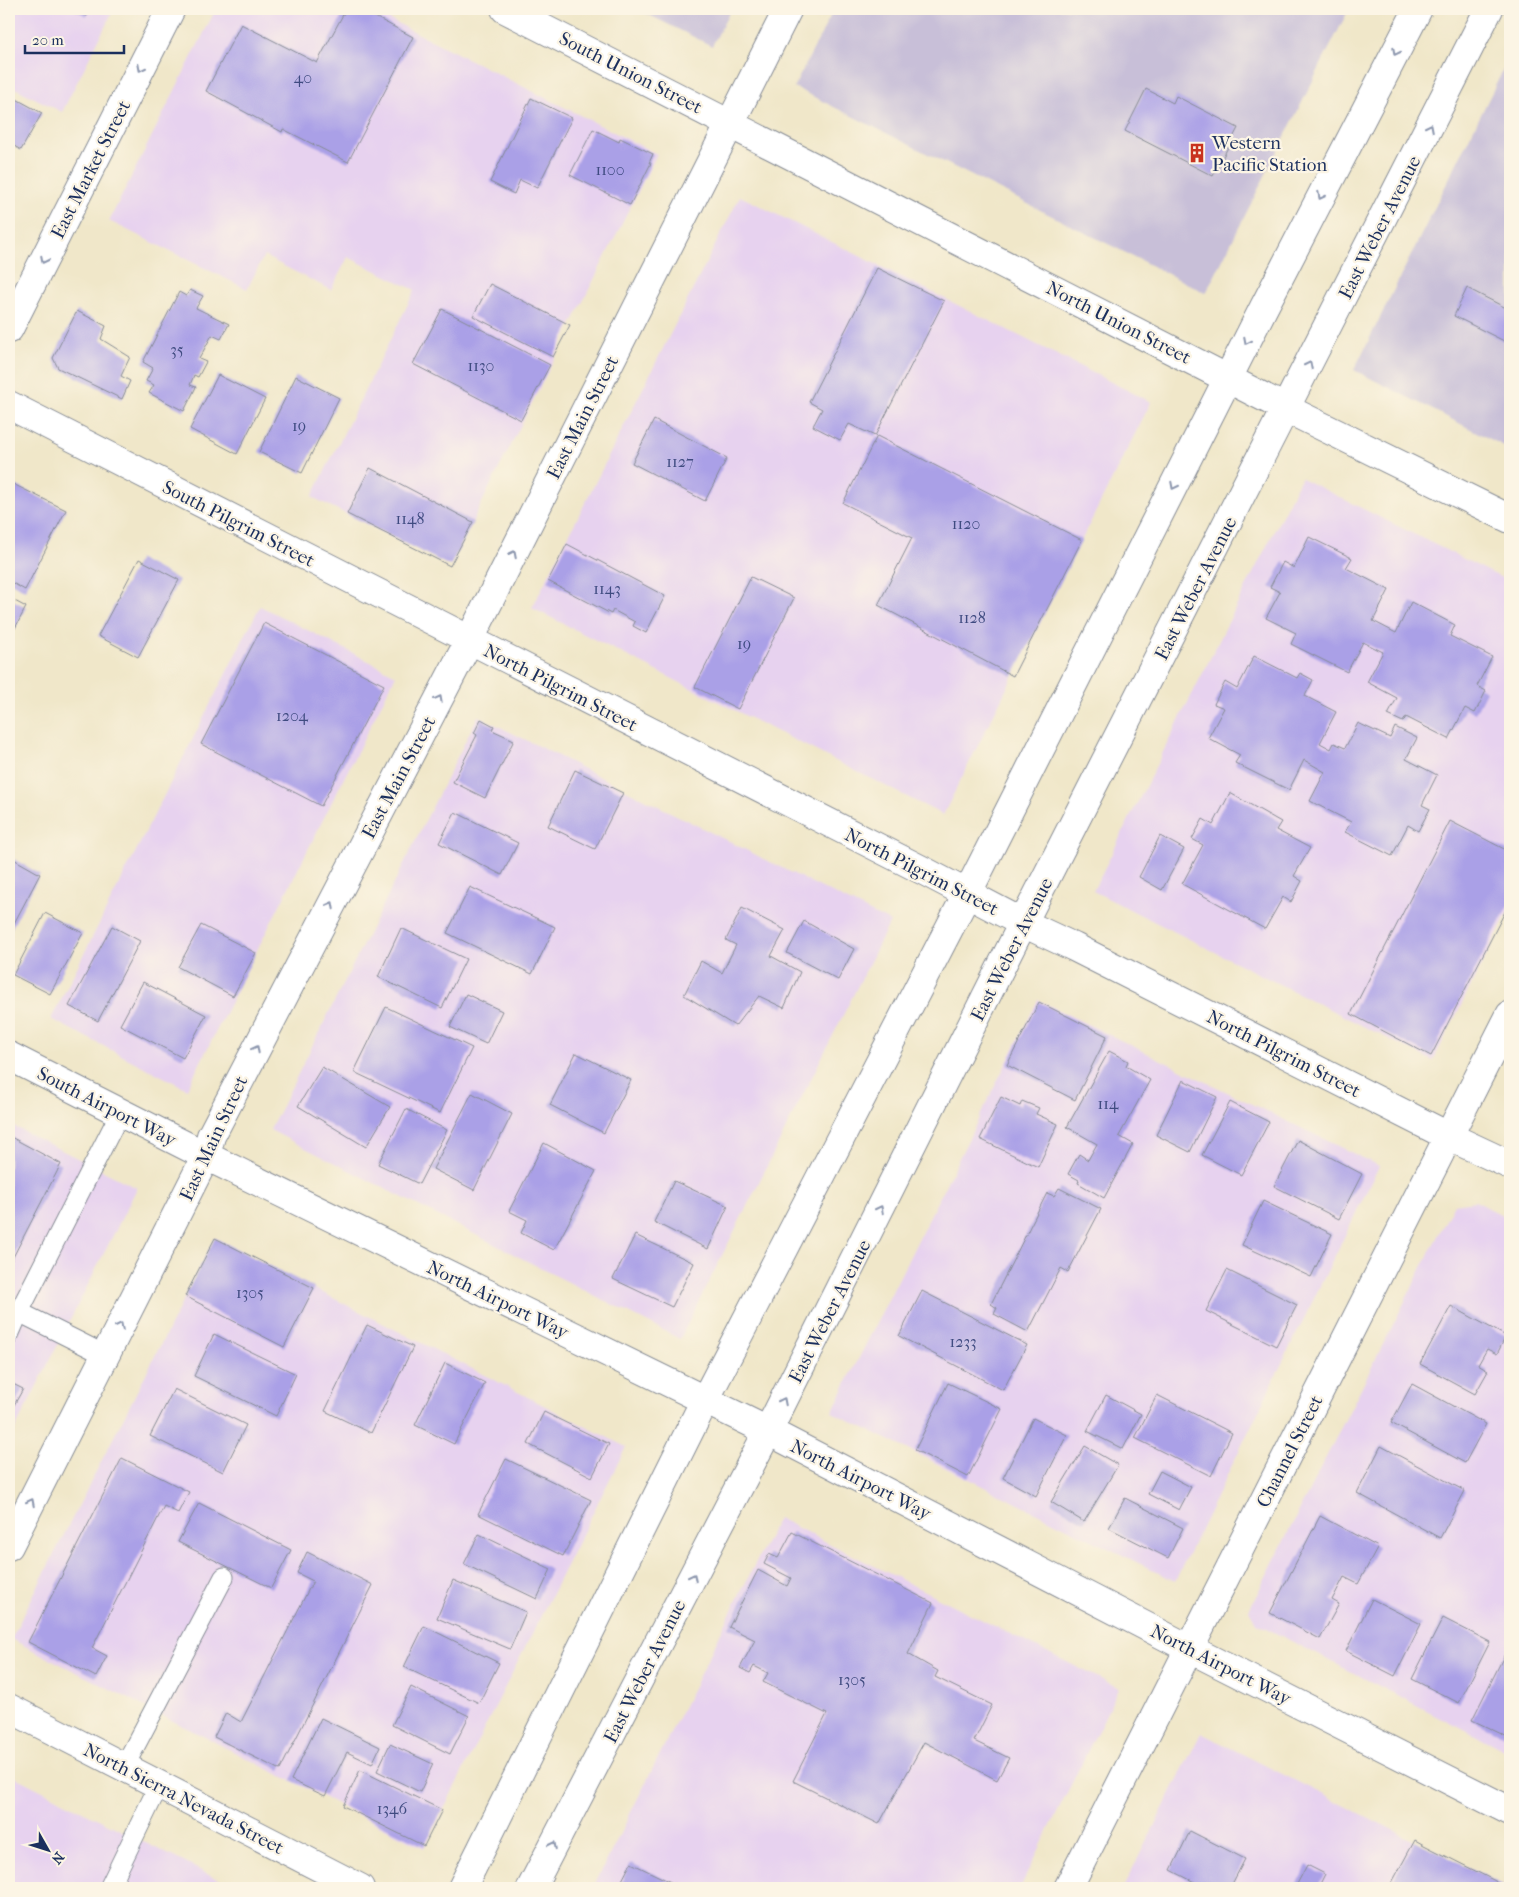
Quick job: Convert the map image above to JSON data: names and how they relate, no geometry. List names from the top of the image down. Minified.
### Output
{"streets":{"street":["South Union Street","East Market Street","East Weber Avenue","North Union Street","East Main Street","South Pilgrim Street","North Pilgrim Street","South Airport Way","North Airport Way","Channel Street","North Sierra Nevada Street"]},"crossings":[["South Union Street","North Union Street"],["South Union Street","East Main Street"],["East Weber Avenue","North Union Street"],["East Weber Avenue","North Pilgrim Street"],["East Weber Avenue","North Airport Way"],["North Union Street","East Main Street"],["East Main Street","South Pilgrim Street"],["East Main Street","North Pilgrim Street"],["East Main Street","South Airport Way"],["East Main Street","North Airport Way"],["South Pilgrim Street","North Pilgrim Street"],["North Pilgrim Street","Channel Street"],["South Airport Way","North Airport Way"],["North Airport Way","Channel Street"]],"one_way":["East Market Street","East Main Street"],"places":{"building":["Western Pacific Station"]},"house_numbers":["40","1100","35","1130","19","1127","1148","1120","1143","1128","19","1204","114","1305","1233","1305","1346"],"scale_bar":"20 m","north":"bottom right"}
